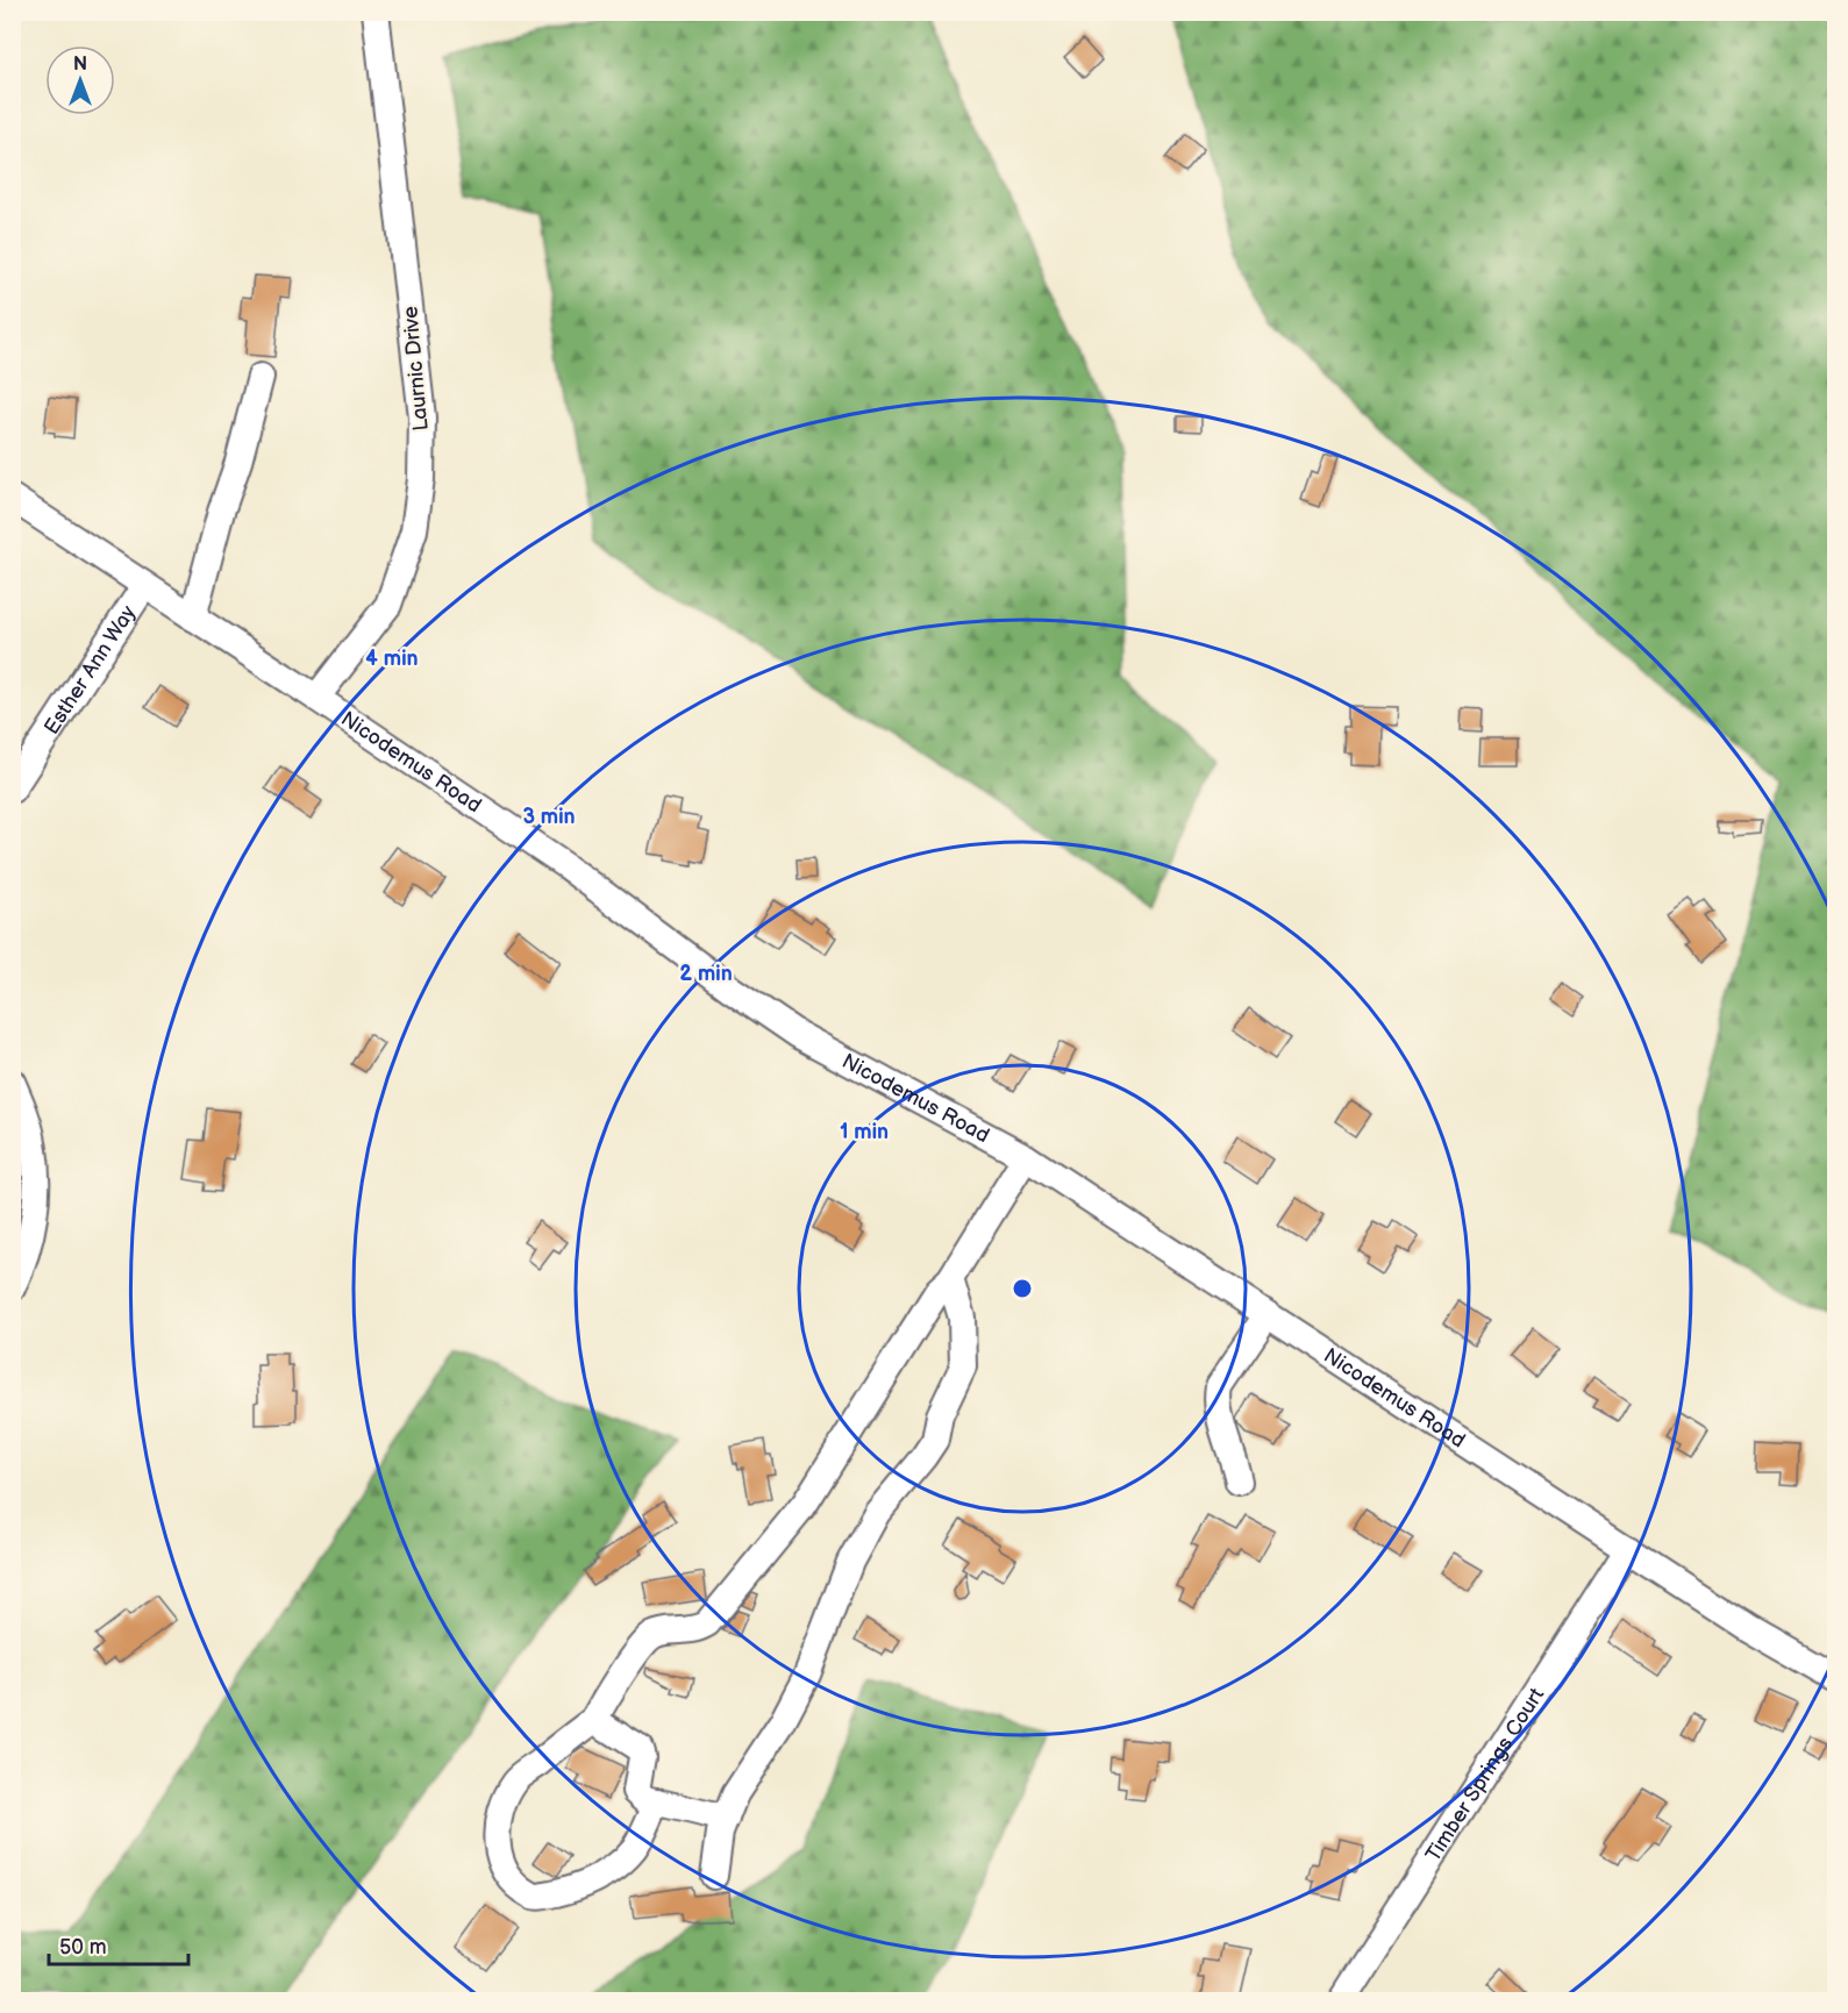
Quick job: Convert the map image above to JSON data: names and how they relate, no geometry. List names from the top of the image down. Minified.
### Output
{"streets":{"street":["Laurnic Drive","Esther Ann Way","Nicodemus Road","Timber Springs Court"]},"crossings":[["Laurnic Drive","Nicodemus Road"],["Esther Ann Way","Nicodemus Road"],["Nicodemus Road","Timber Springs Court"]],"scale_bar":"50 m","north":"top","rings":["4 min","3 min","2 min","1 min"]}
